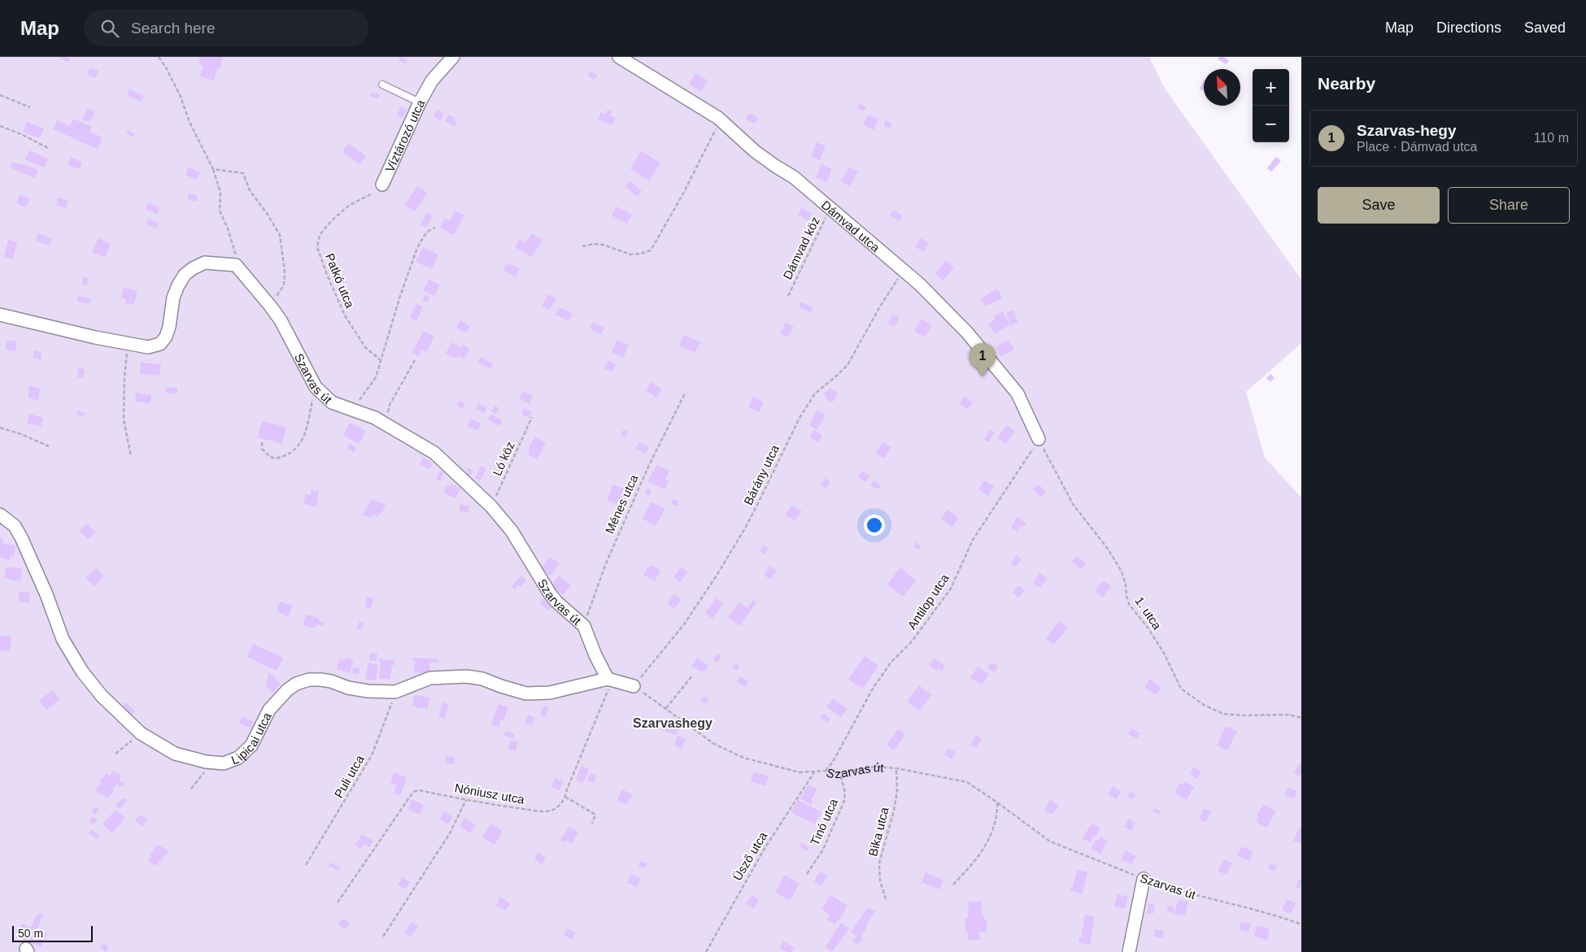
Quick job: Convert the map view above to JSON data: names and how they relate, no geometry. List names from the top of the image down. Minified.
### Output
{"streets":{"street":["Víztározó utca","Dámvad utca","Szarvas út","Lipicai utca"],"path":["Dámvad köz","Patkó utca","Ló köz","Bárány utca","Ménes utca","Antilop utca","1. utca","Puli utca","Nóniusz utca","Tinó utca","Bika utca","Üsző utca"]},"crossings":[["Dámvad utca","Dámvad köz"],["Dámvad utca","Bárány utca"],["Dámvad utca","Antilop utca"],["Dámvad utca","1. utca"],["Szarvas út","Ló köz"],["Szarvas út","Bárány utca"],["Szarvas út","Ménes utca"],["Szarvas út","Antilop utca"],["Szarvas út","Lipicai utca"],["Szarvas út","Nóniusz utca"],["Szarvas út","Tinó utca"],["Szarvas út","Bika utca"],["Szarvas út","Üsző utca"],["Antilop utca","1. utca"],["Lipicai utca","Puli utca"],["Lipicai utca","Nóniusz utca"]],"districts":["Szarvashegy"],"scale_bar":"50 m","north":"top left","page":{"header":"Map","search":"Search here","nav":["Map","Directions","Saved"],"heading":"Nearby","map_buttons":["+","−"],"list":[{"mark":"1","name":"Szarvas-hegy","note":"Place · Dámvad utca","value":"110 m"}],"buttons":["Save","Share"],"pins":"1","scale":"50 m"}}
